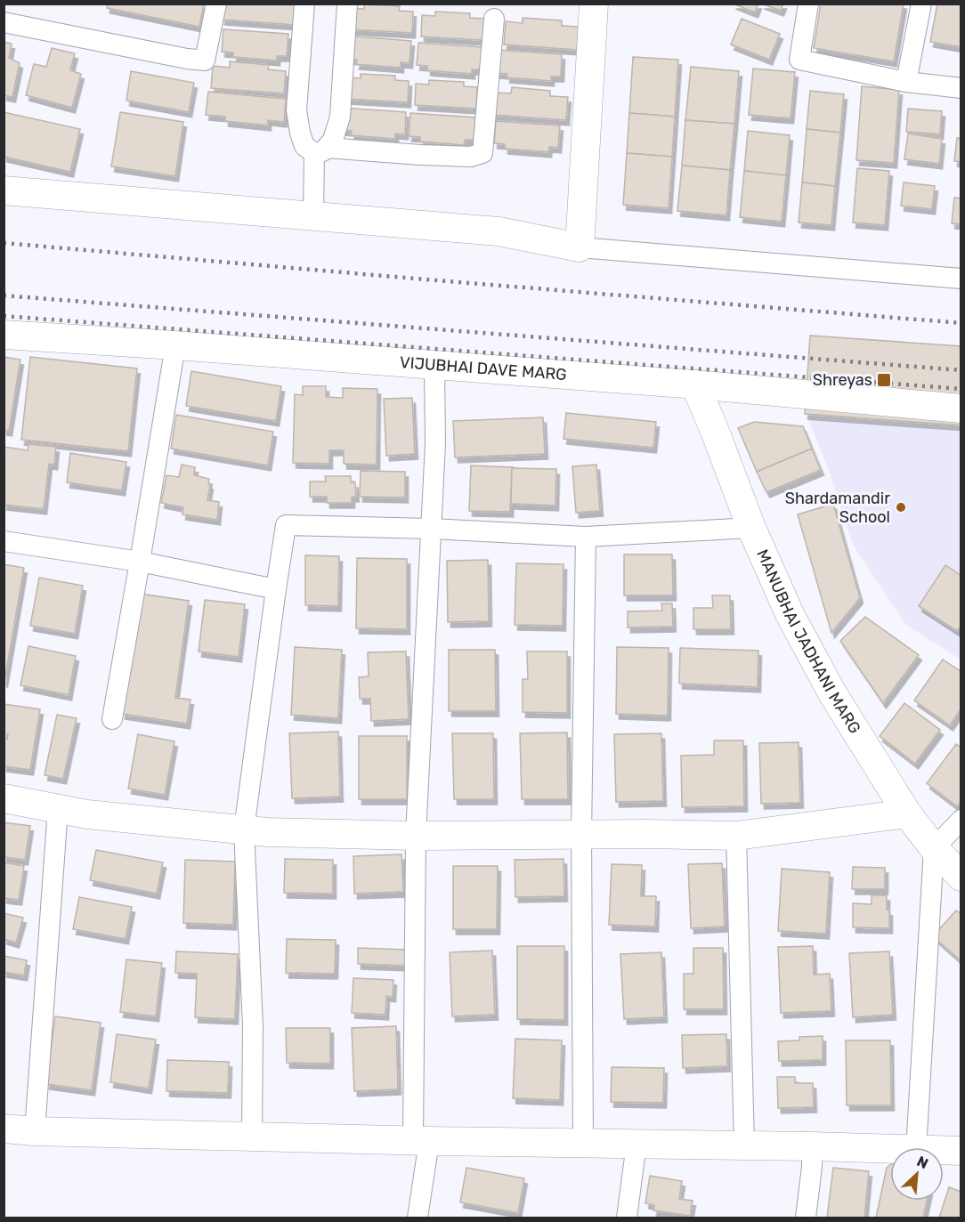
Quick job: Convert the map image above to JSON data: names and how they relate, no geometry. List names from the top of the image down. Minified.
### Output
{"streets":{"street":["VIJUBHAI DAVE MARG","MANUBHAI JADHANI MARG"]},"crossings":[["VIJUBHAI DAVE MARG","MANUBHAI JADHANI MARG"]],"places":{"transit":["Shreyas"],"other":["Shardamandir School"]},"north":"top right"}
